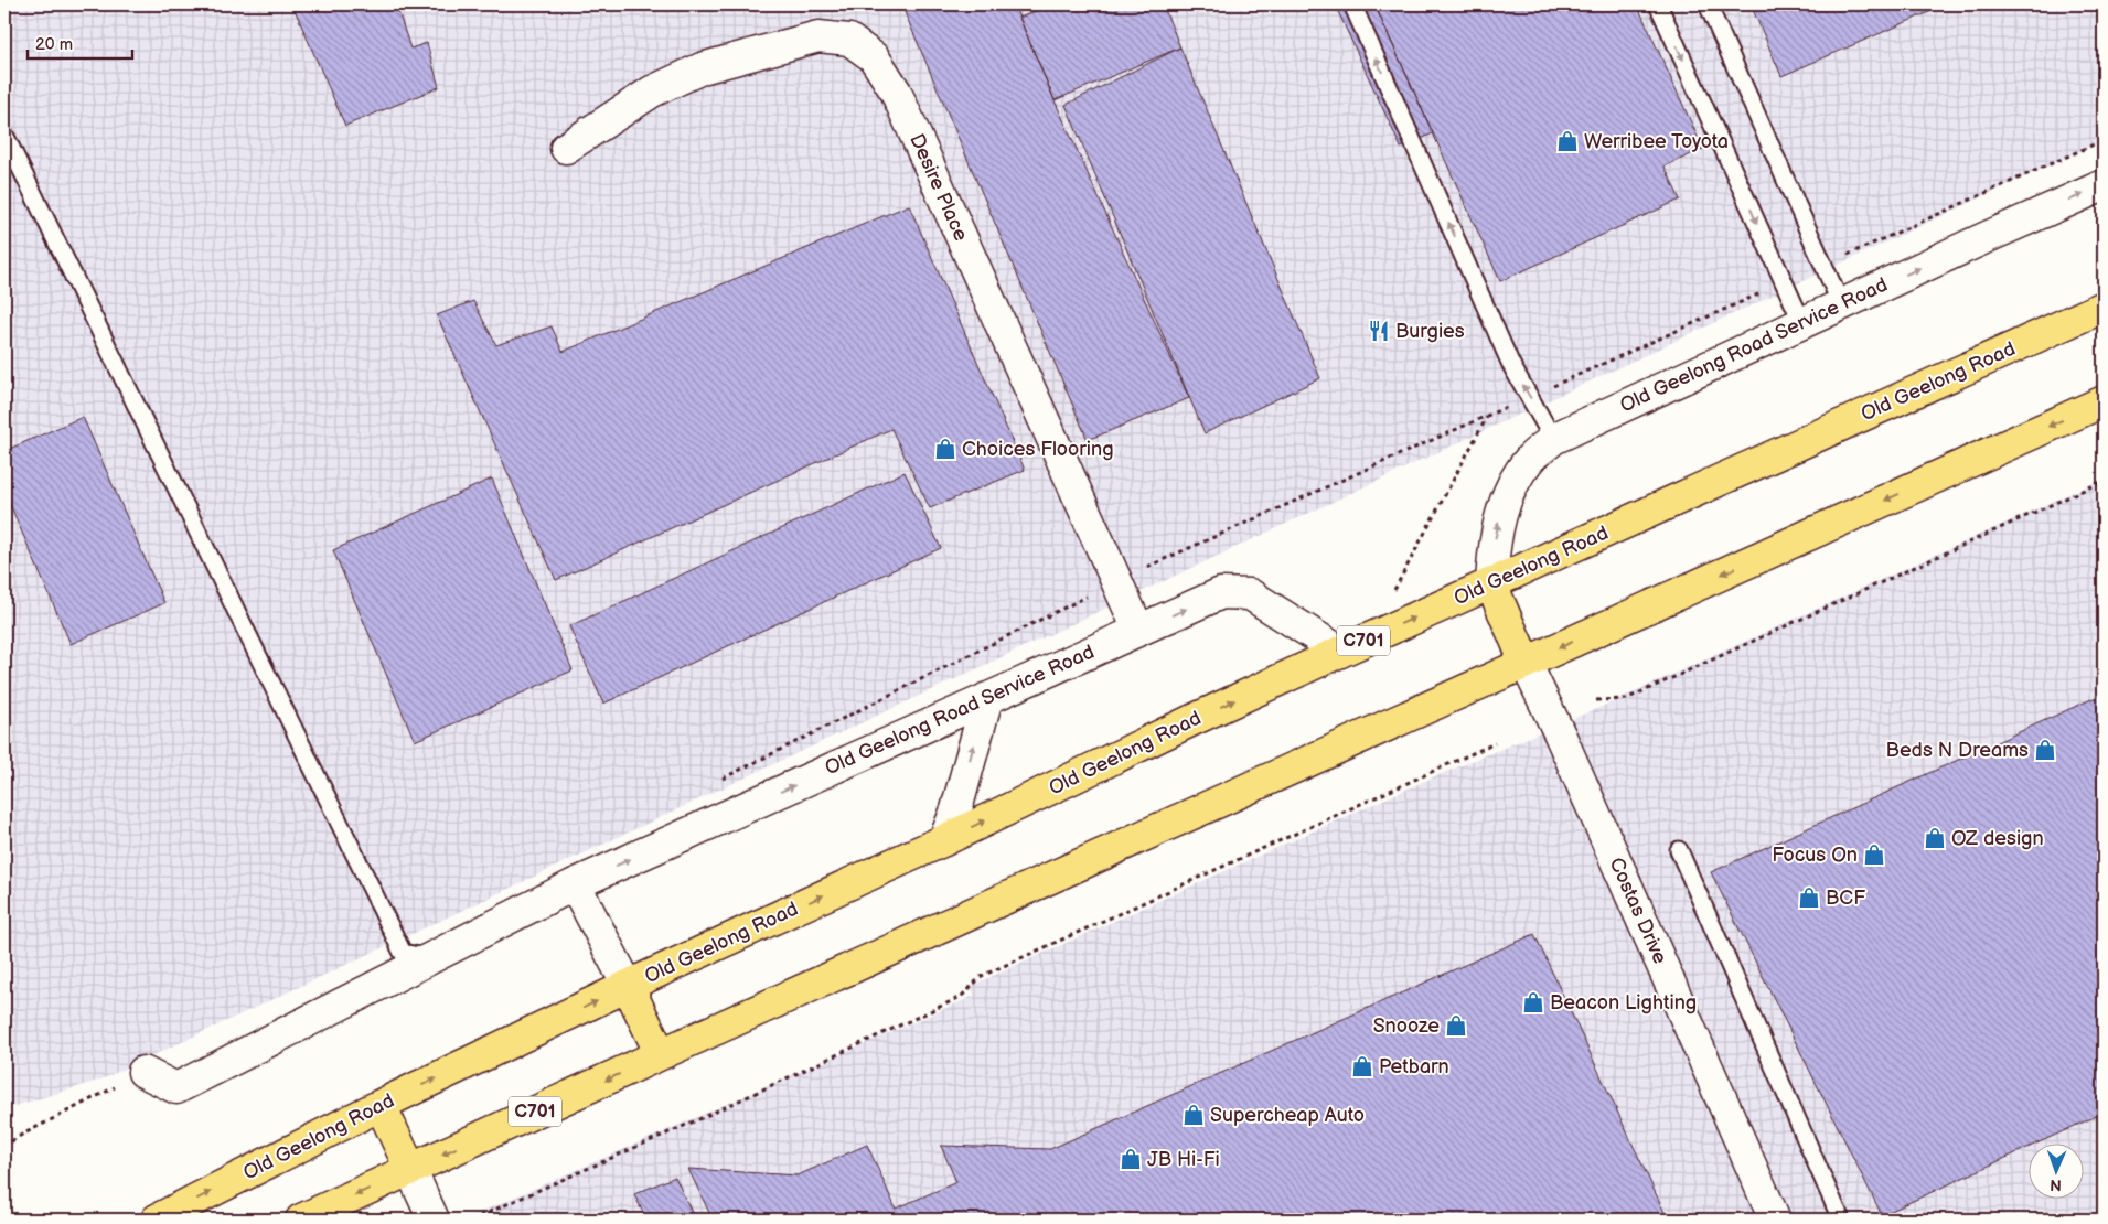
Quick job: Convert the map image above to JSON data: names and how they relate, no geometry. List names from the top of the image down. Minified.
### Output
{"streets":{"main road":["Old Geelong Road","C701"],"street":["Desire Place","Old Geelong Road Service Road","Costas Drive"]},"crossings":[["Desire Place","Old Geelong Road Service Road"],["Old Geelong Road Service Road","Old Geelong Road"],["C701","Costas Drive"]],"one_way":["Old Geelong Road Service Road"],"places":{"shop":["Werribee Toyota","Choices Flooring","Beds N Dreams","OZ design","Focus On","BCF","Beacon Lighting","Snooze","Petbarn","Supercheap Auto","JB Hi-Fi"],"restaurant":["Burgies"]},"scale_bar":"20 m","north":"bottom"}
